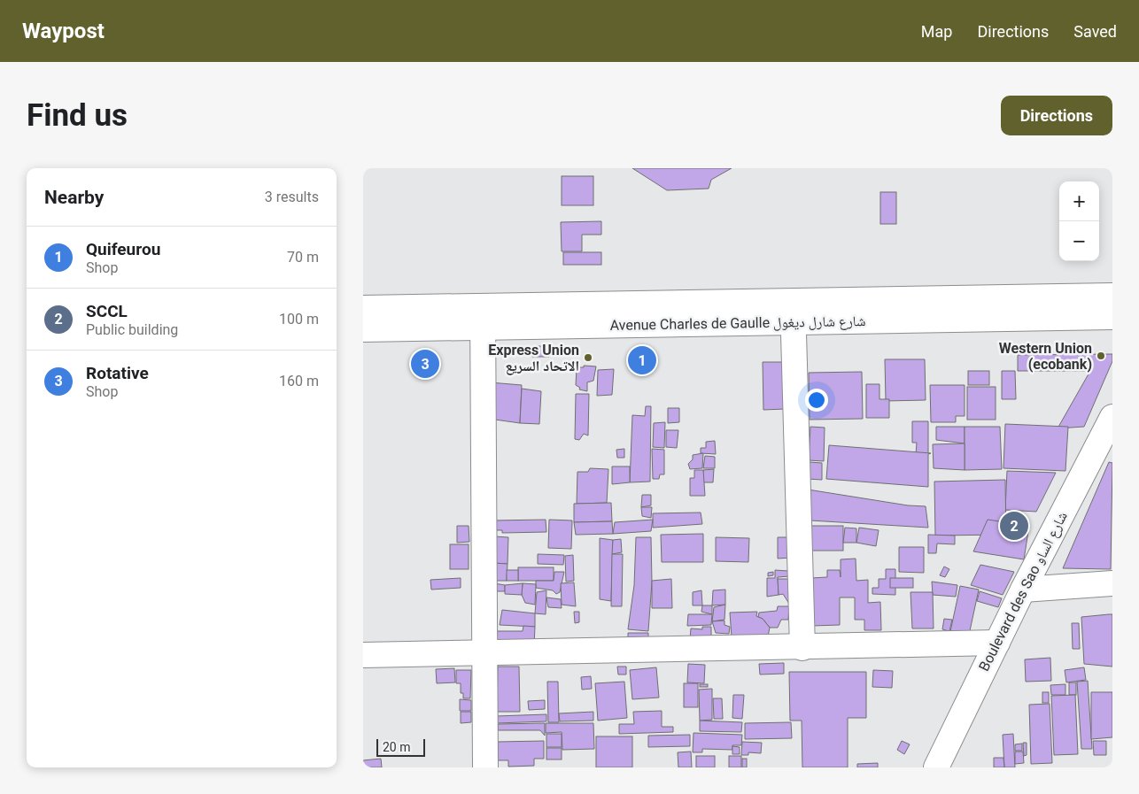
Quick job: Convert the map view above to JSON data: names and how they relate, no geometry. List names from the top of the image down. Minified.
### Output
{"streets":{"street":["Avenue Charles de Gaulle شارع شارل ديغول","Boulevard des Sao شارع الساو"]},"places":["Western Union (ecobank)","Express Union الاتحاد السريع"],"scale_bar":"20 m","page":{"header":"Waypost","nav":["Map","Directions","Saved"],"buttons":"Directions","title":"Find us","heading":["Nearby","3 results"],"map_buttons":["+","−"],"list":[{"mark":"1","name":"Quifeurou","note":"Shop","value":"70 m"},{"mark":"2","name":"SCCL","note":"Public building","value":"100 m"},{"mark":"3","name":"Rotative","note":"Shop","value":"160 m"}],"pins":["1","3","2"],"scale":"20 m"}}
